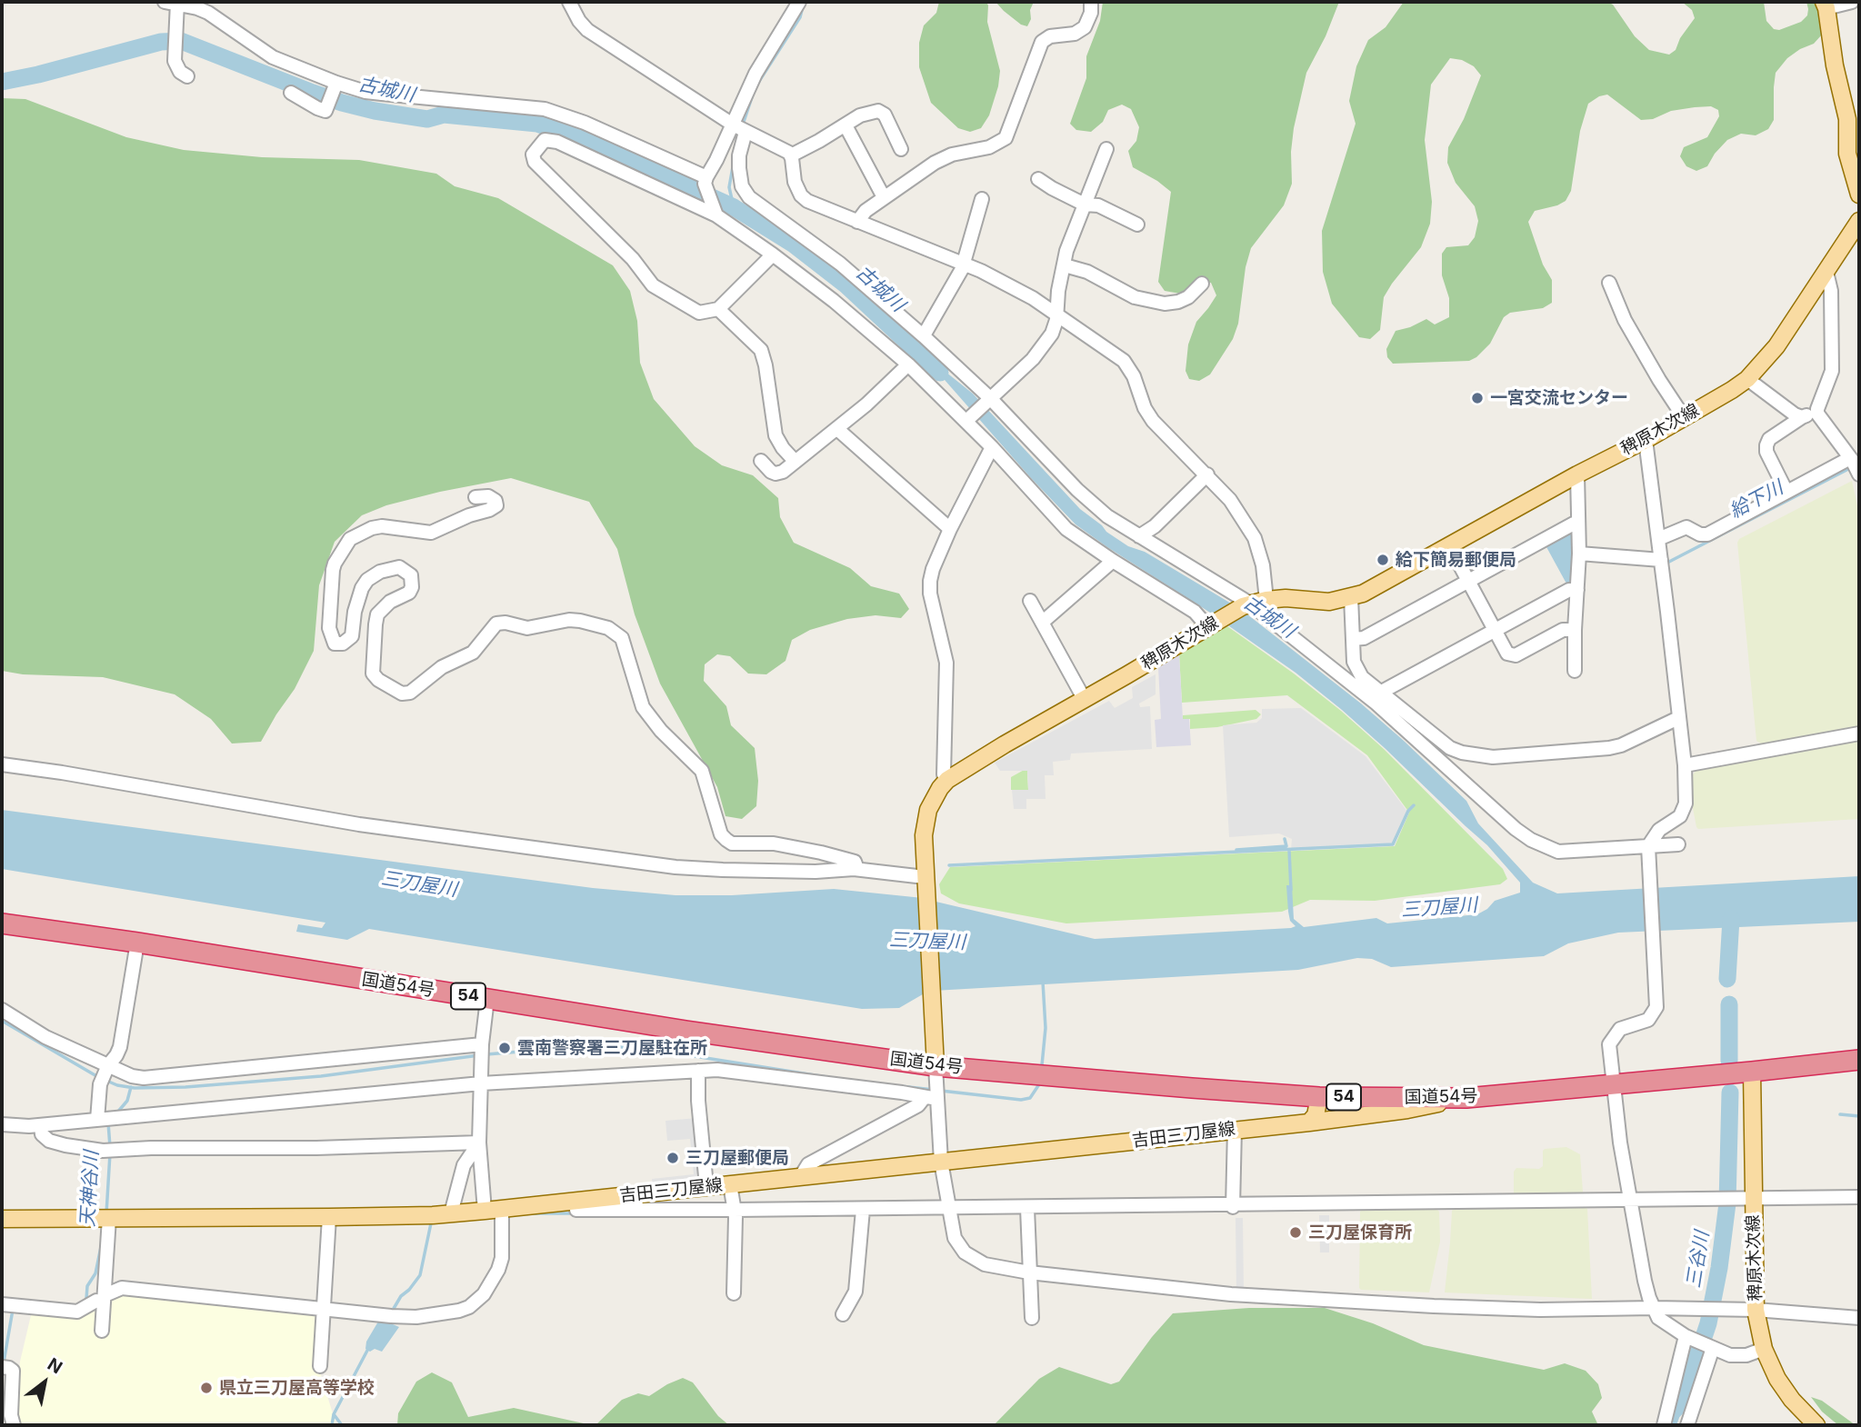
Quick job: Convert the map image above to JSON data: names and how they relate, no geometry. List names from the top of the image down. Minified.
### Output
{"streets":{"highway":["国道54号","54"],"main road":["稗原木次線","吉田三刀屋線"]},"crossings":[["稗原木次線","国道54号"],["国道54号","吉田三刀屋線"]],"water":["古城川","給下川","三刀屋川","天神谷川","三谷川"],"places":["一宮交流センター","給下簡易郵便局","雲南警察署三刀屋駐在所","三刀屋郵便局","三刀屋保育所","県立三刀屋高等学校"],"north":"top right"}
